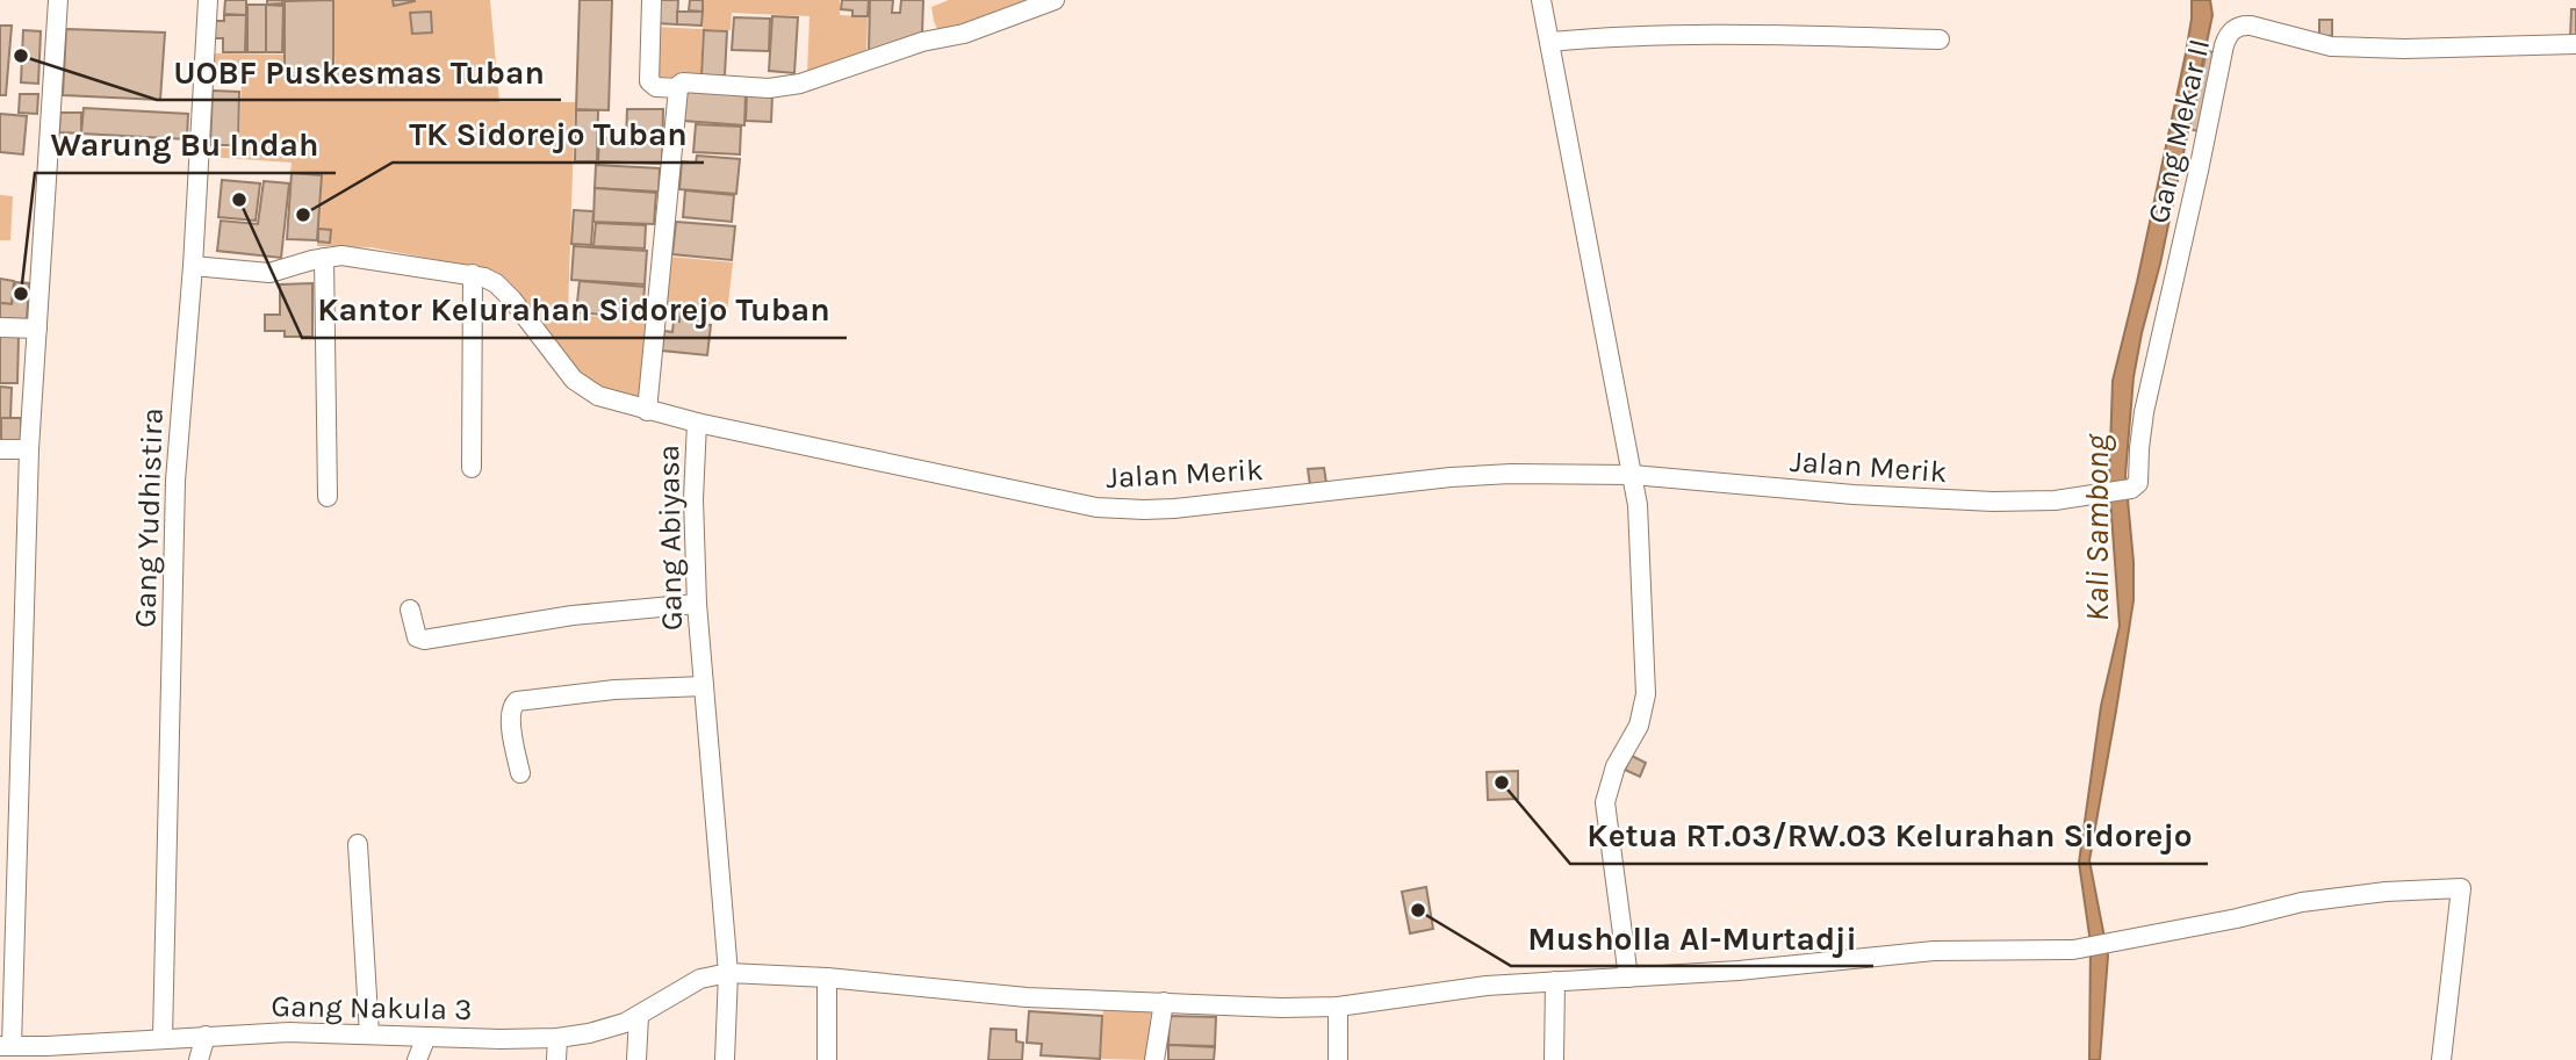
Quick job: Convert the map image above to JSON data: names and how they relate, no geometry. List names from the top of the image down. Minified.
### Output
{"streets":{"street":["Gang Mekar II","Jalan Merik","Gang Yudhistira","Gang Abiyasa","Gang Nakula 3"]},"crossings":[["Gang Mekar II","Jalan Merik"],["Jalan Merik","Gang Abiyasa"],["Gang Yudhistira","Gang Abiyasa"],["Gang Yudhistira","Gang Nakula 3"],["Gang Abiyasa","Gang Nakula 3"]],"water":["Kali Sambong"],"places":["UOBF Puskesmas Tuban","Kantor Kelurahan Sidorejo Tuban","TK Sidorejo Tuban","Warung Bu Indah","Ketua RT.03/RW.03 Kelurahan Sidorejo","Musholla Al-Murtadji"]}
